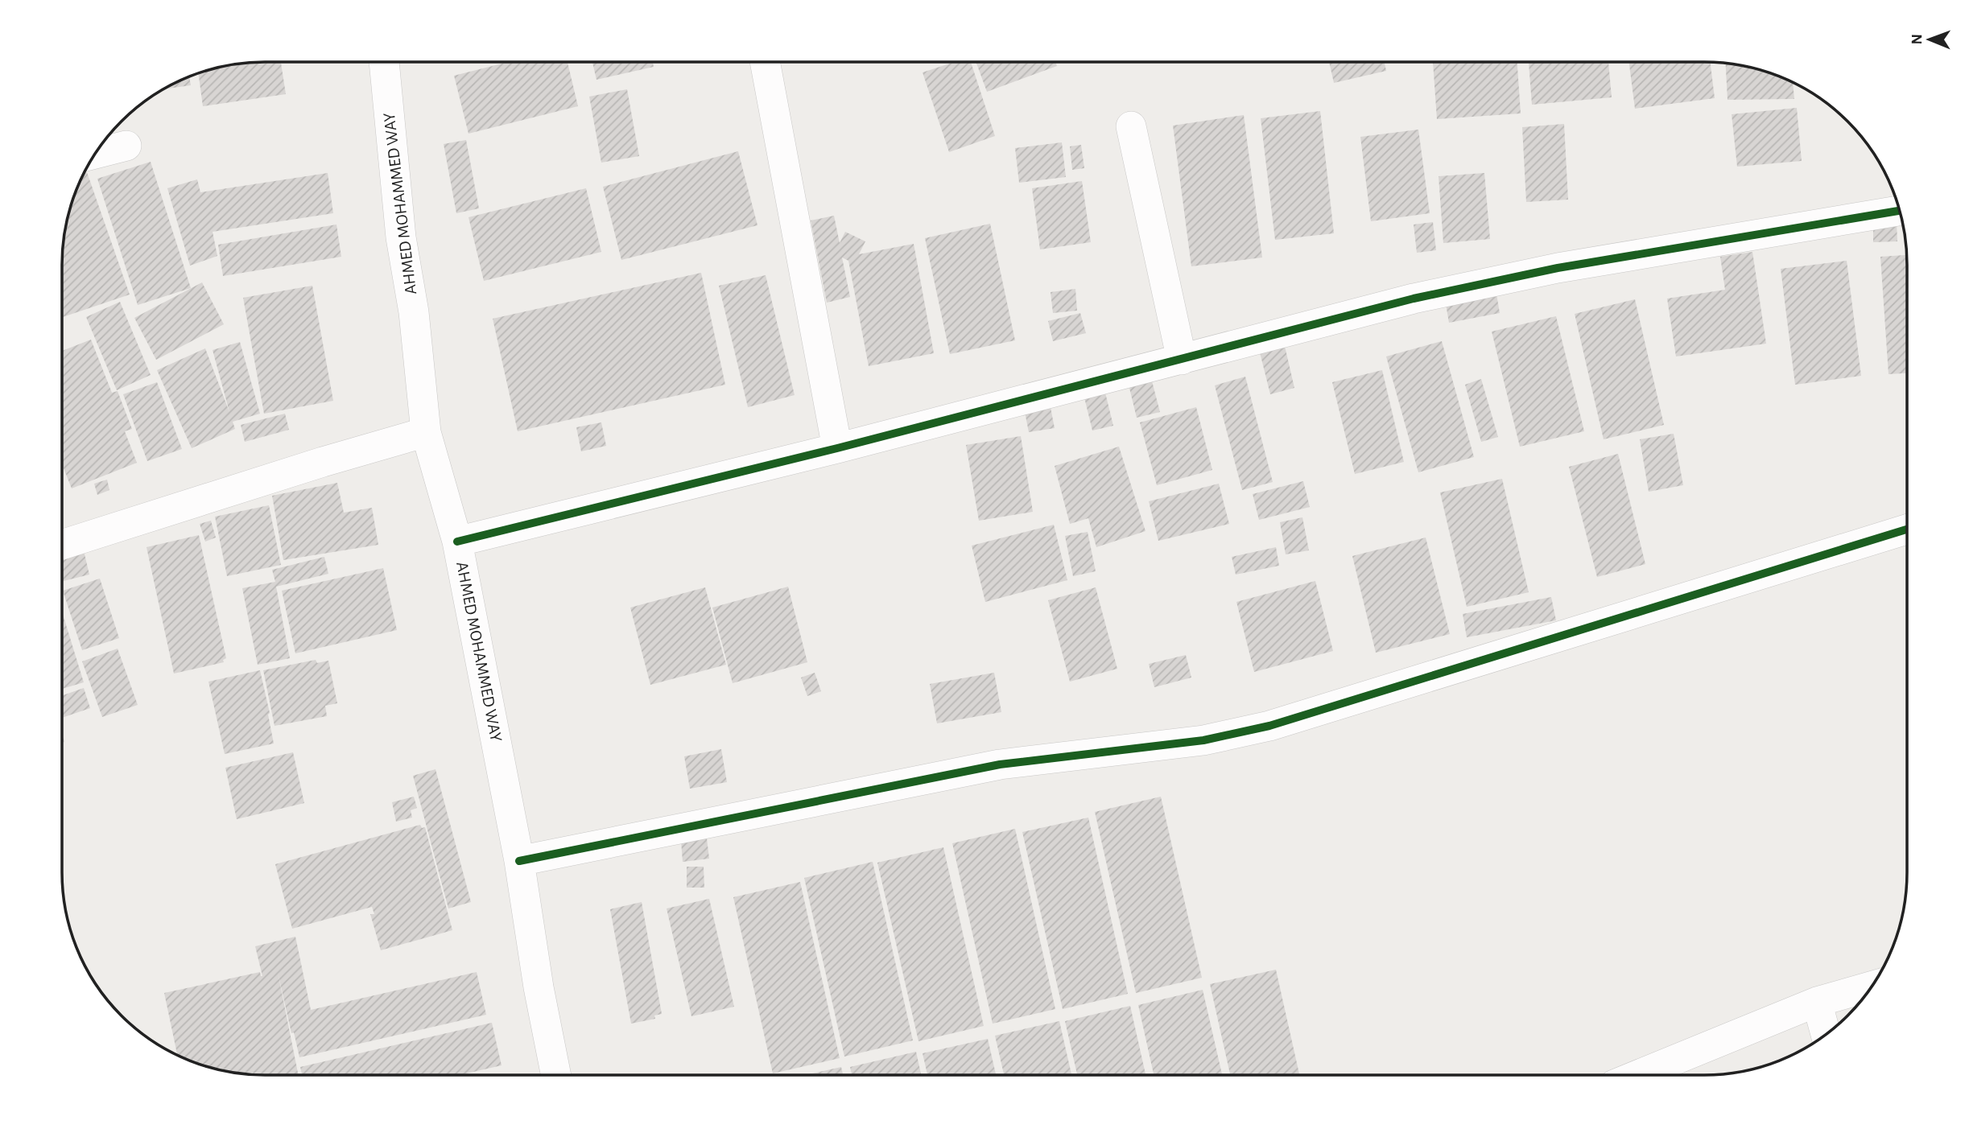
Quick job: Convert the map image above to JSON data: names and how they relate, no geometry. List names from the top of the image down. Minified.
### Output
{"streets":{"street":["AHMED MOHAMMED WAY"]},"north":"left"}
